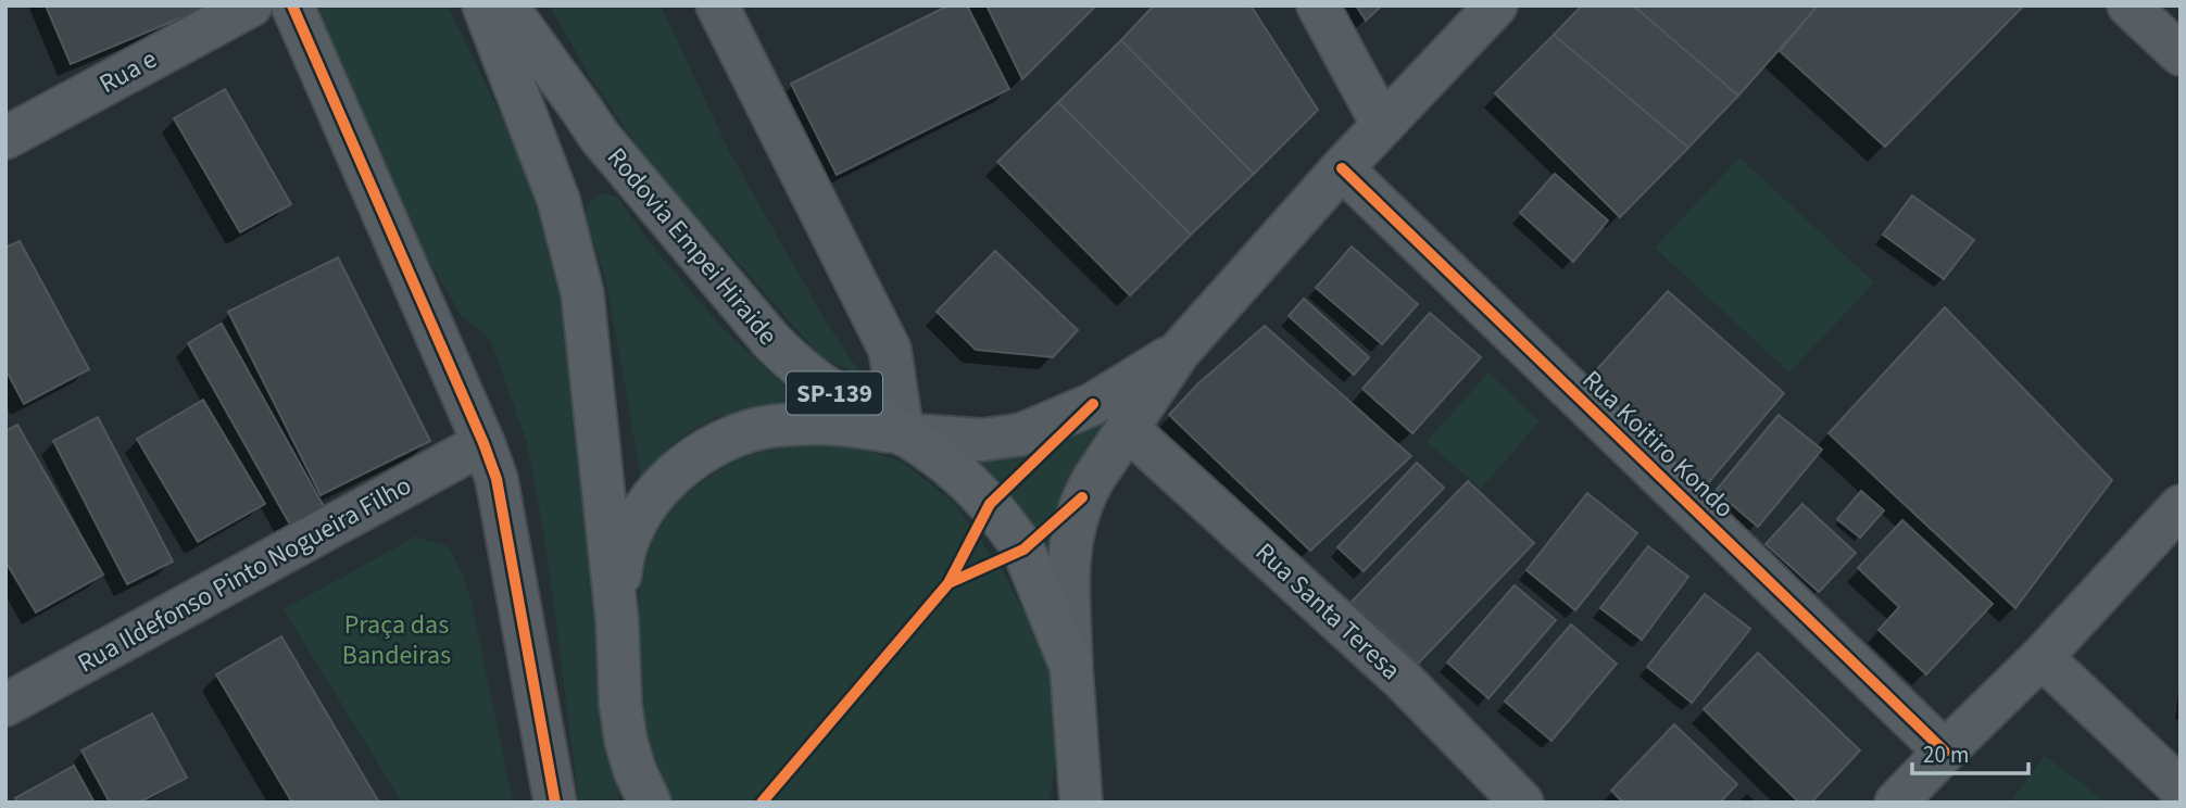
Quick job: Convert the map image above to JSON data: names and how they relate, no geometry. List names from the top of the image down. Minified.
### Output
{"streets":{"main road":["Rodovia Empei Hiraide","SP-139"],"street":["Rua e","Rua Koitiro Kondo","Rua Ildefonso Pinto Nogueira Filho","Rua Santa Teresa"]},"parks":["Praça das Bandeiras"],"scale_bar":"20 m"}
